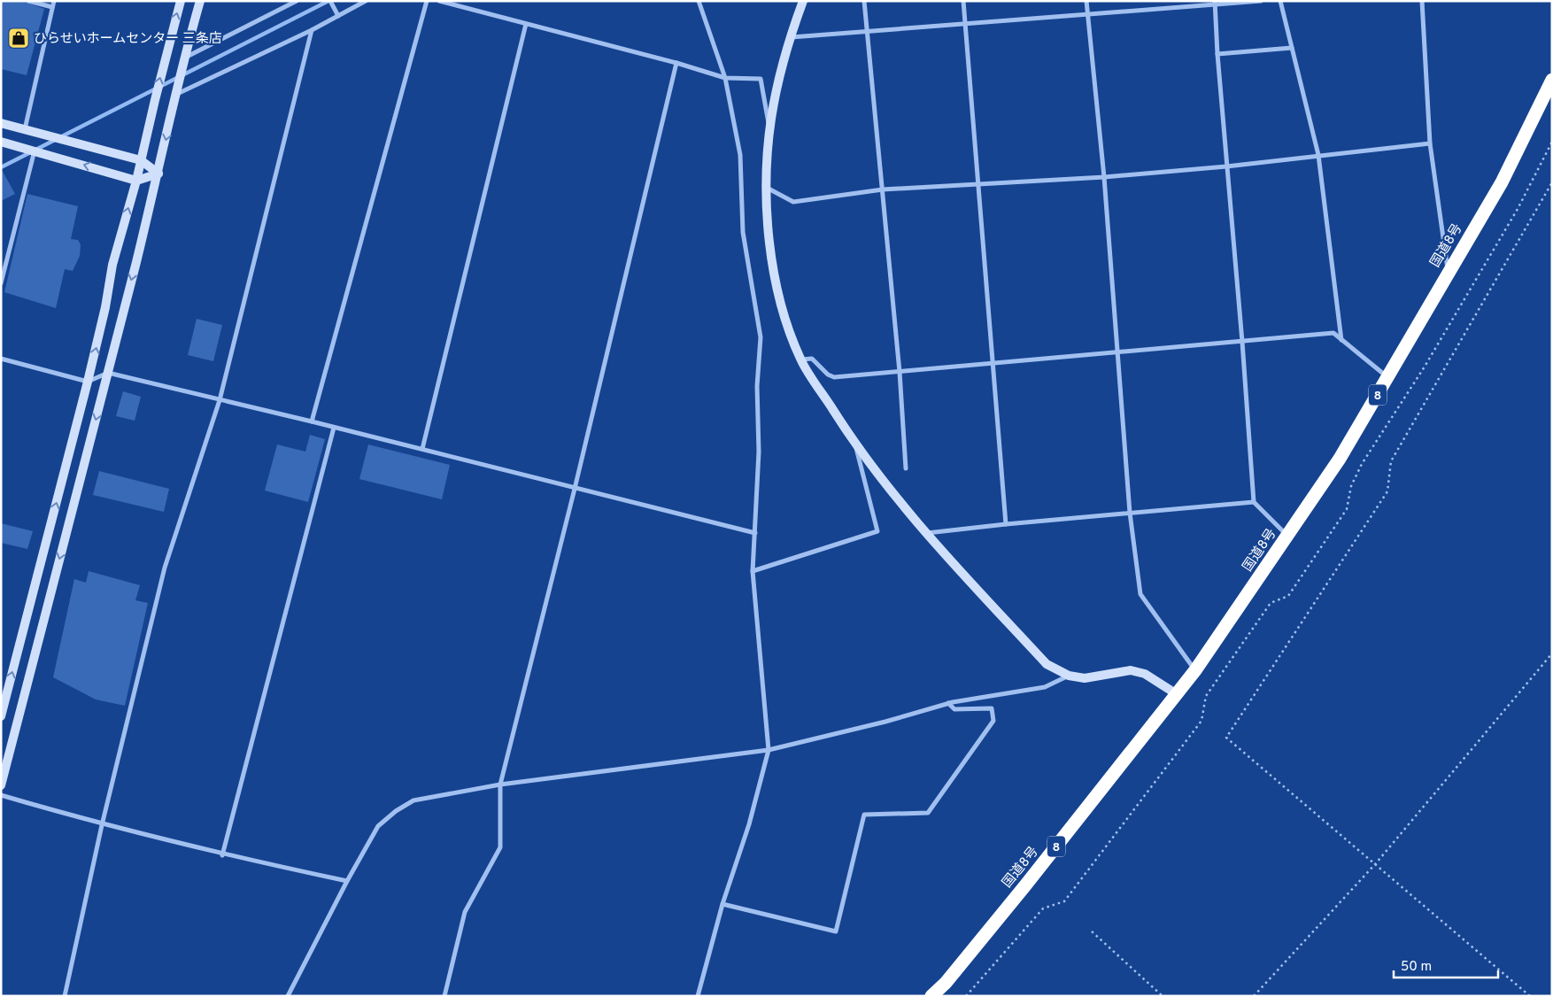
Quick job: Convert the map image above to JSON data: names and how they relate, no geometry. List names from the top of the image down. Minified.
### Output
{"streets":{"highway":["国道8号","8"]},"places":{"shop":["ひらせいホームセンター 三条店"]},"scale_bar":"50 m"}
